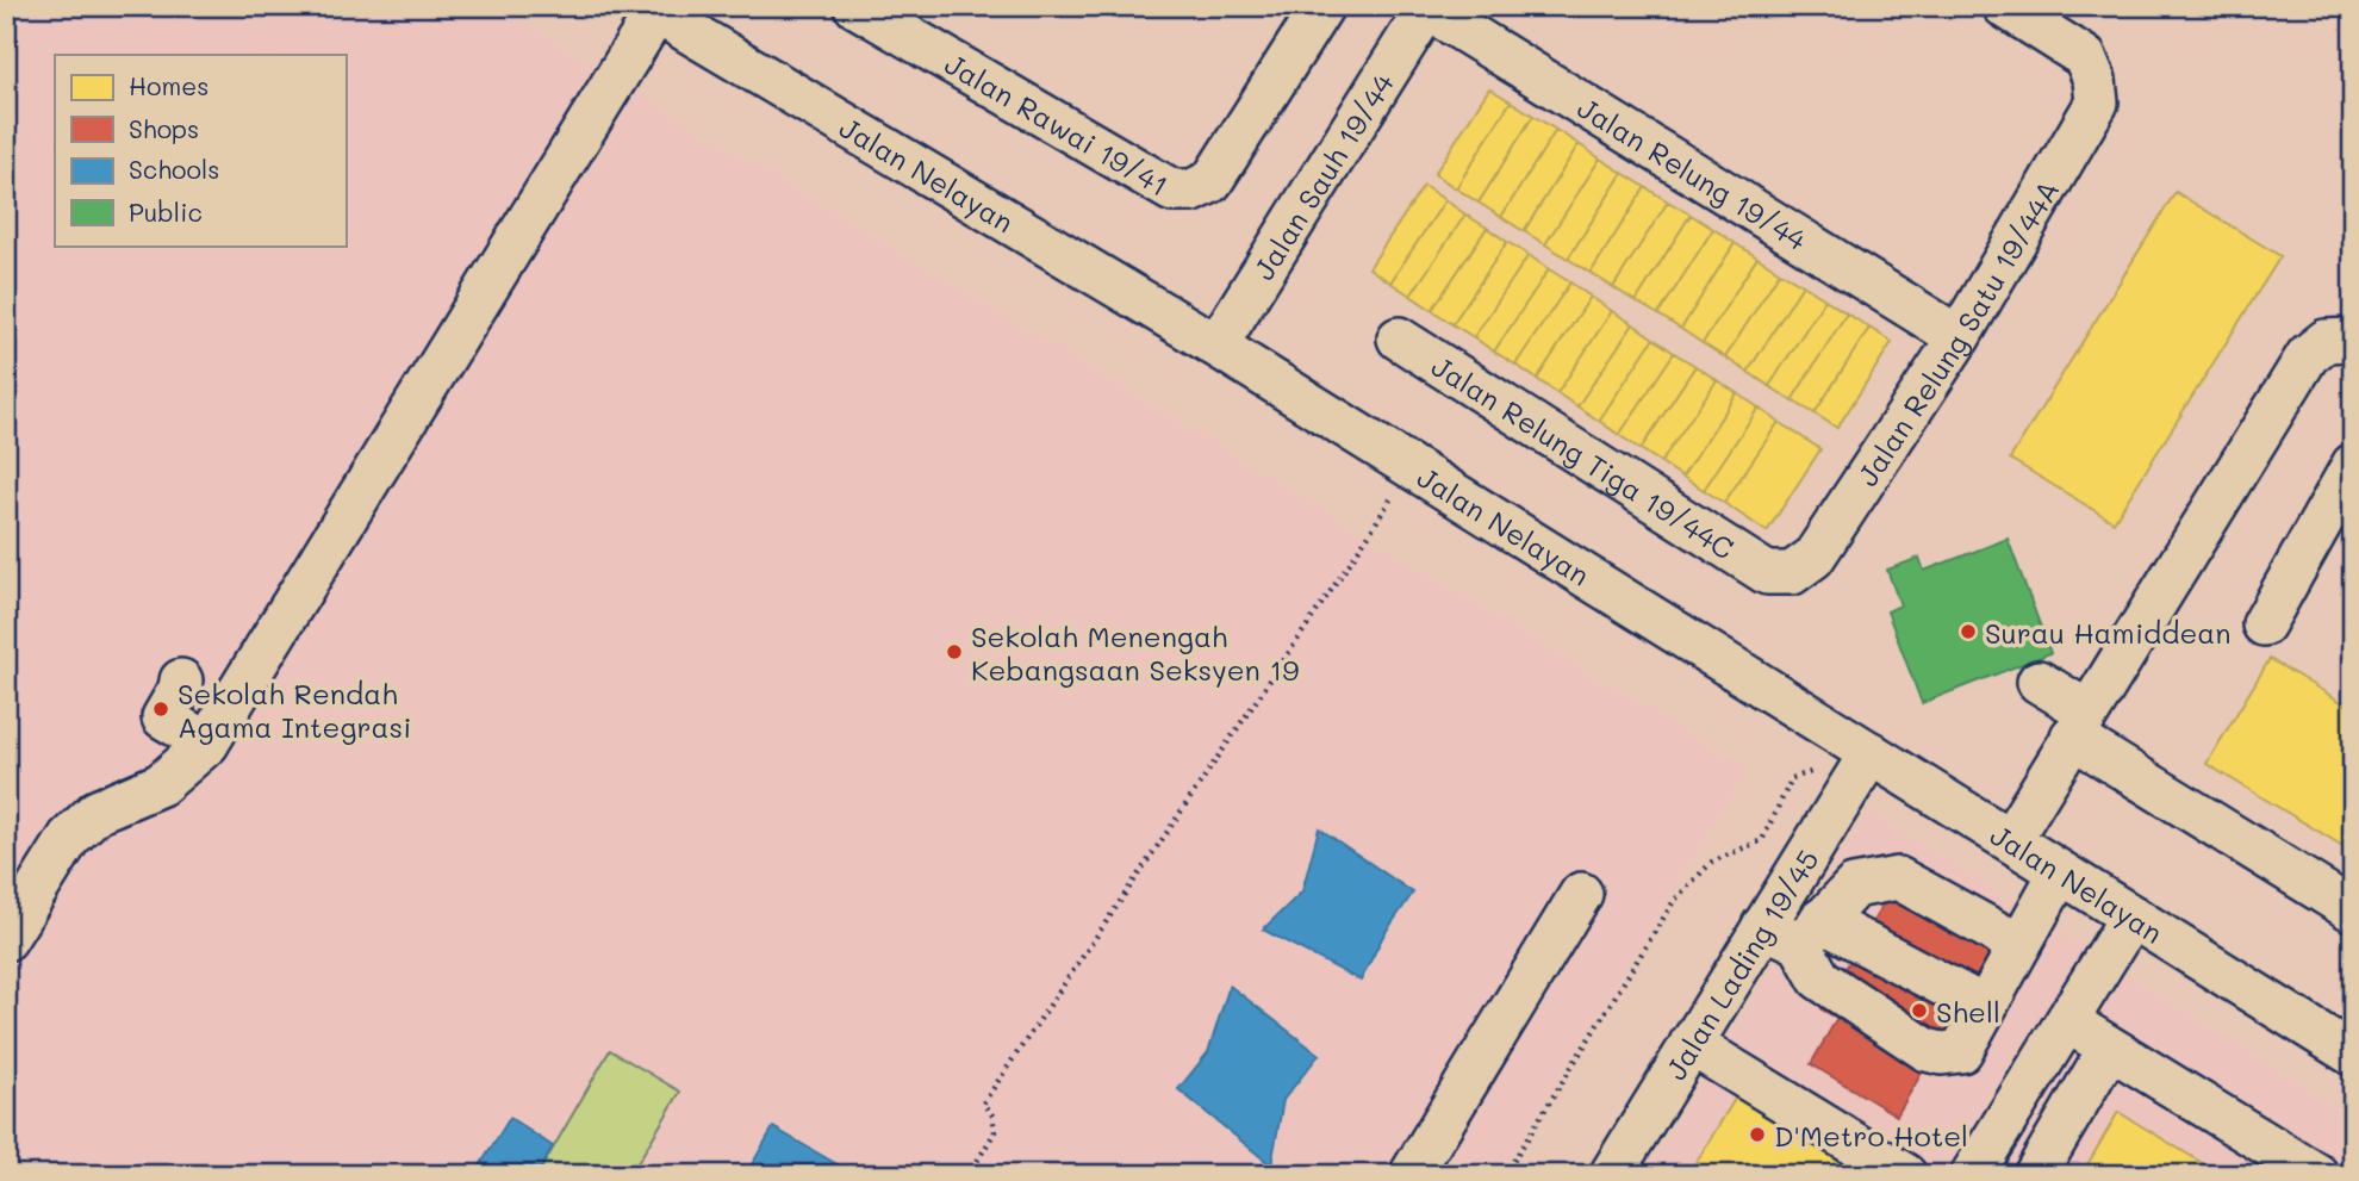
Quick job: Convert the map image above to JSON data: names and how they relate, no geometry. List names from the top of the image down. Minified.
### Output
{"streets":{"street":["Jalan Rawai 19/41","Jalan Nelayan","Jalan Relung 19/44","Jalan Sauh 19/44","Jalan Relung Satu 19/44A","Jalan Relung Tiga 19/44C","Jalan Lading 19/45"]},"crossings":[["Jalan Nelayan","Jalan Sauh 19/44"],["Jalan Nelayan","Jalan Lading 19/45"],["Jalan Relung 19/44","Jalan Sauh 19/44"],["Jalan Relung 19/44","Jalan Relung Satu 19/44A"],["Jalan Relung Satu 19/44A","Jalan Relung Tiga 19/44C"]],"places":["Surau Hamiddean","Sekolah Menengah Kebangsaan Seksyen 19","Sekolah Rendah Agama Integrasi","Shell","D'Metro Hotel"],"legend":["Homes","Shops","Schools","Public"]}
